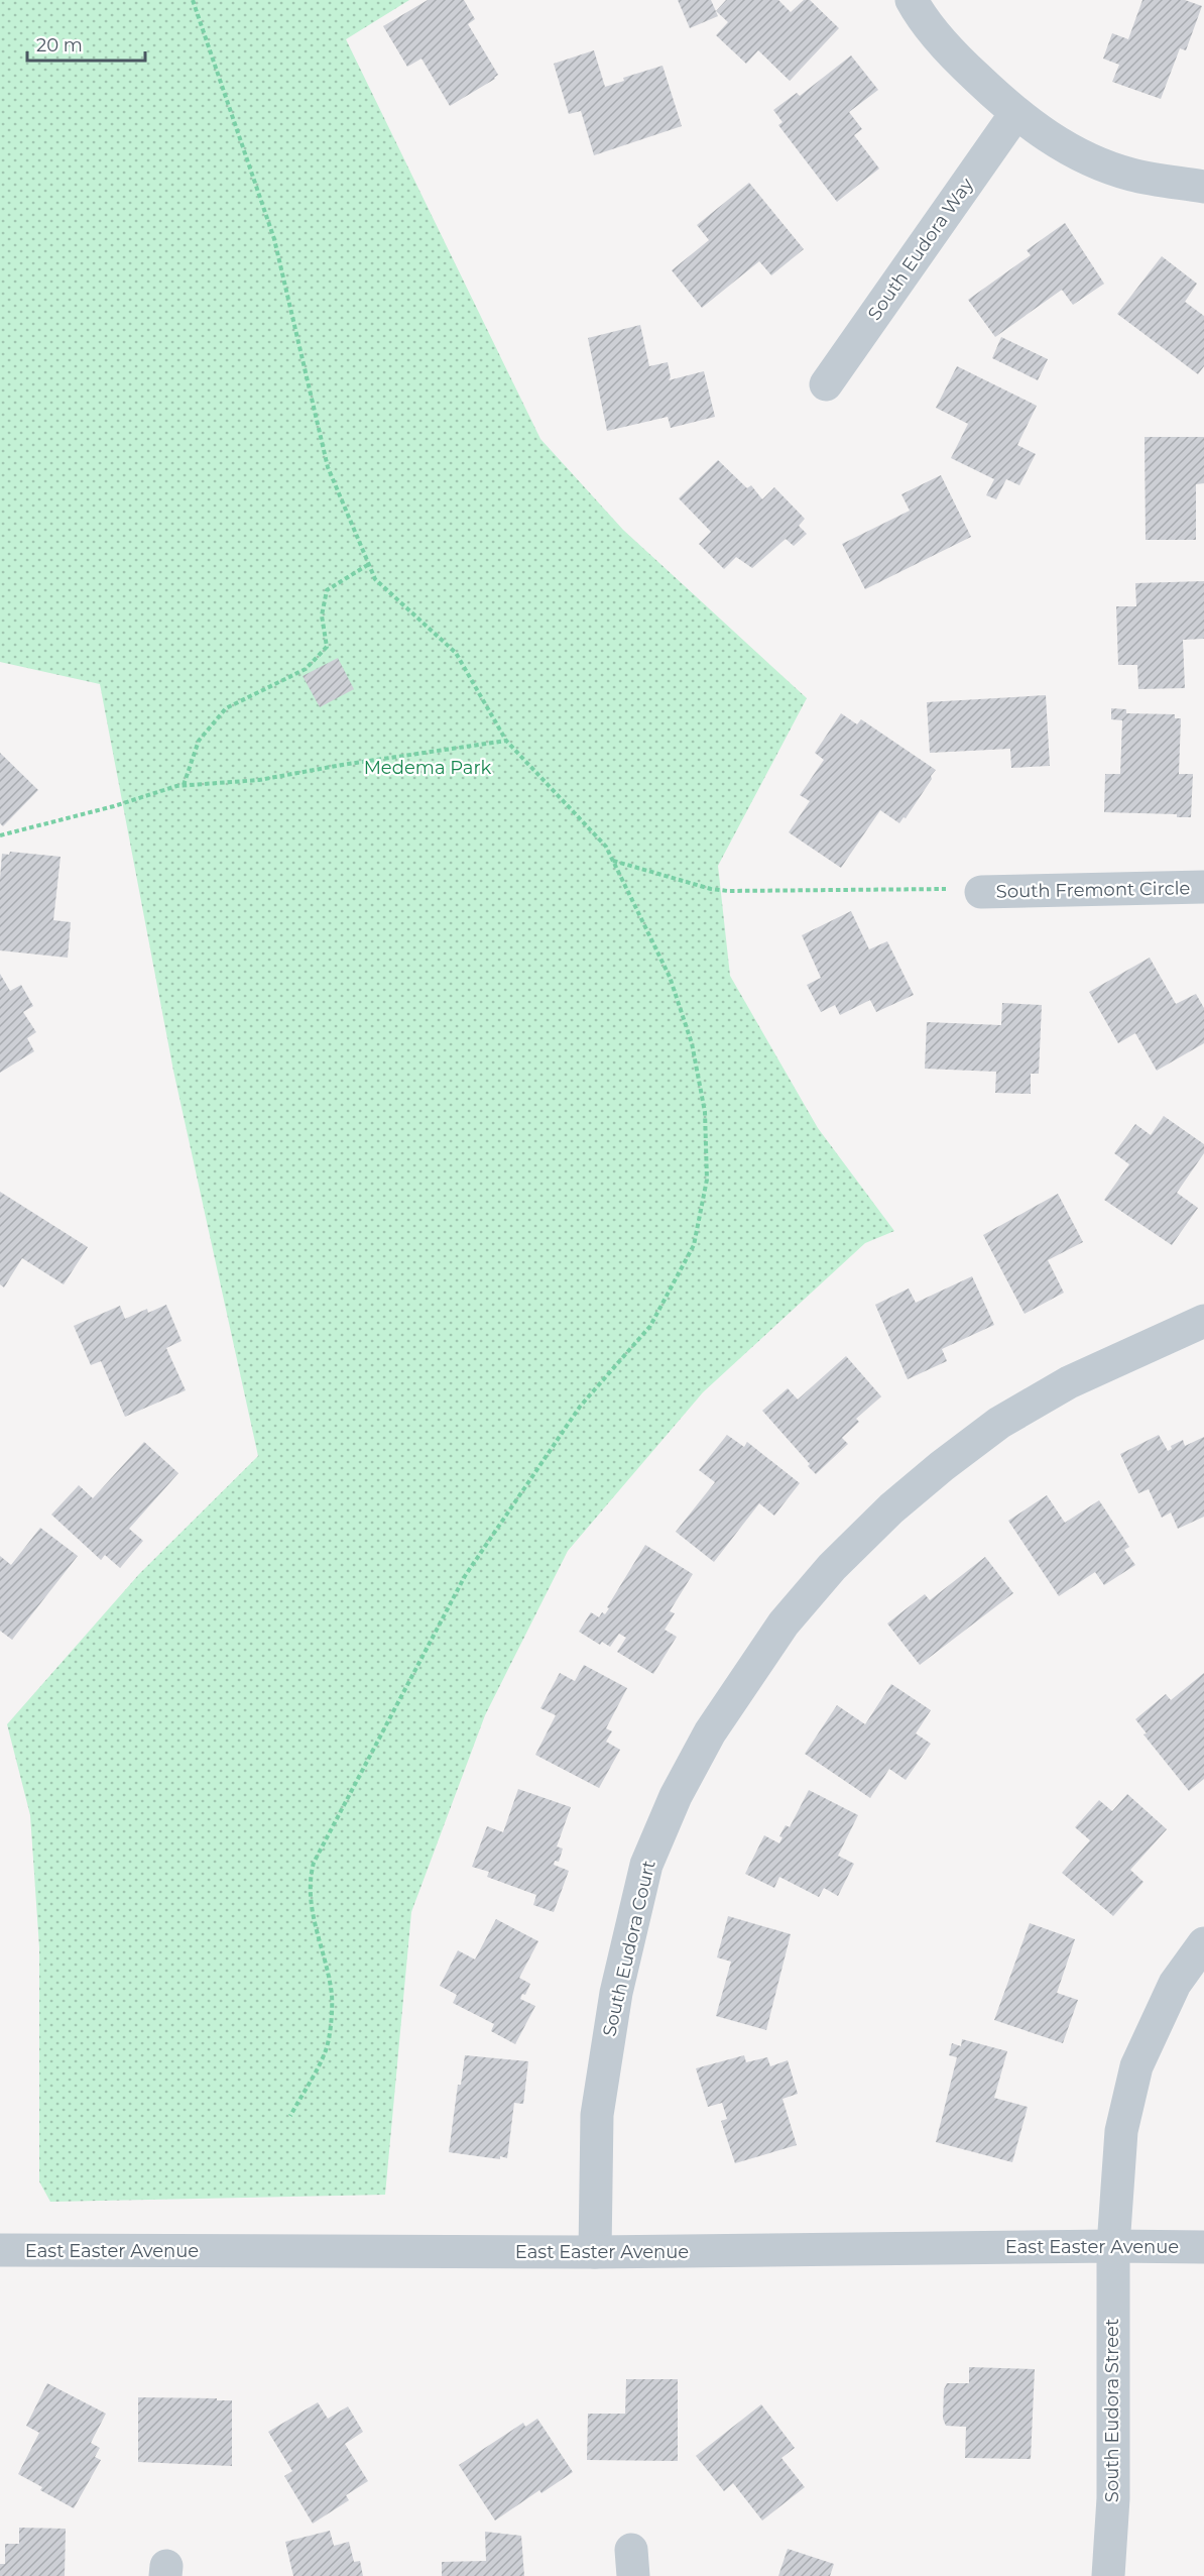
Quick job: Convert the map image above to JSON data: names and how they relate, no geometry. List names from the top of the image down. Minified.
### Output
{"streets":{"street":["South Eudora Way","South Fremont Circle","South Eudora Court","East Easter Avenue","South Eudora Street"]},"crossings":[["South Eudora Court","East Easter Avenue"],["East Easter Avenue","South Eudora Street"]],"parks":["Medema Park"],"scale_bar":"20 m"}
